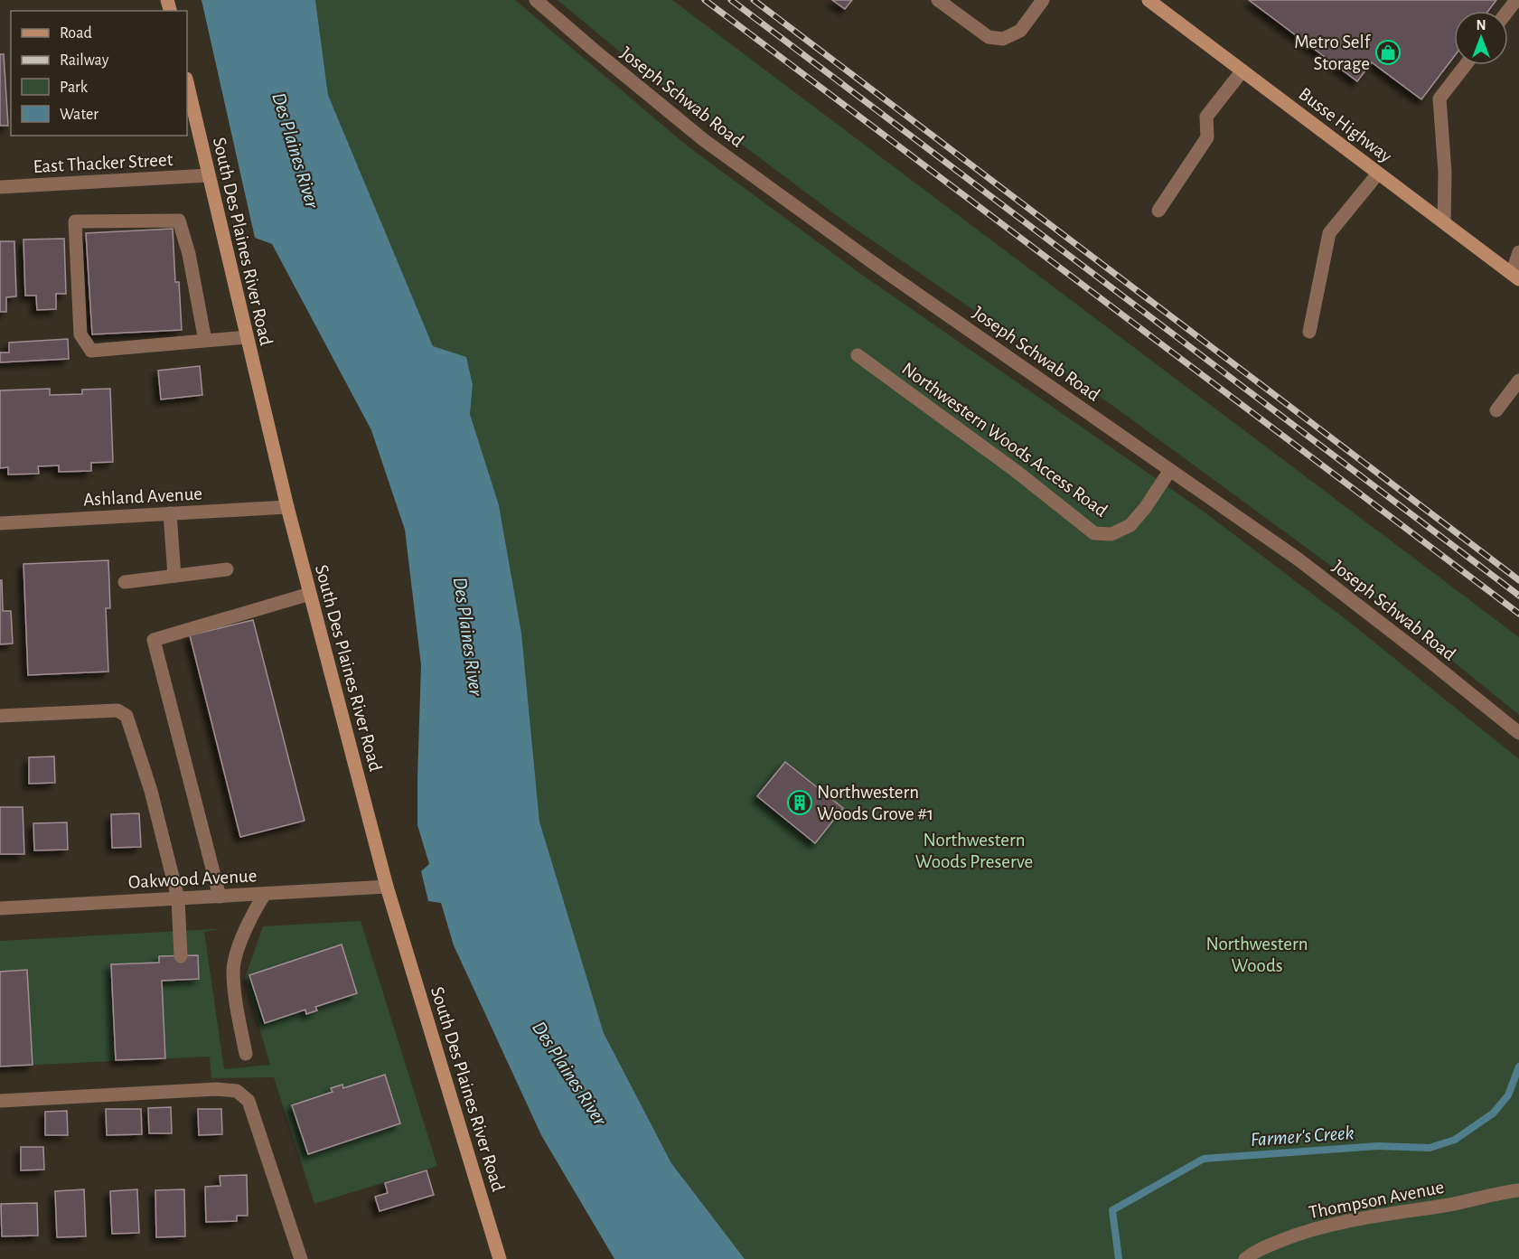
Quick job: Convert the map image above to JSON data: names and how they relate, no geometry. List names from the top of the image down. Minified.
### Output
{"streets":{"main road":["Busse Highway","South Des Plaines River Road"],"street":["Joseph Schwab Road","East Thacker Street","Northwestern Woods Access Road","Ashland Avenue","Oakwood Avenue","Thompson Avenue"]},"crossings":[["Joseph Schwab Road","Northwestern Woods Access Road"],["East Thacker Street","South Des Plaines River Road"],["South Des Plaines River Road","Ashland Avenue"],["South Des Plaines River Road","Oakwood Avenue"]],"water":["Des Plaines River","Farmer's Creek"],"parks":["Northwestern Woods Preserve","Northwestern Woods"],"places":{"shop":["Metro Self Storage"],"building":["Northwestern Woods Grove #1"]},"legend":["Road","Railway","Park","Water"],"north":"top"}
